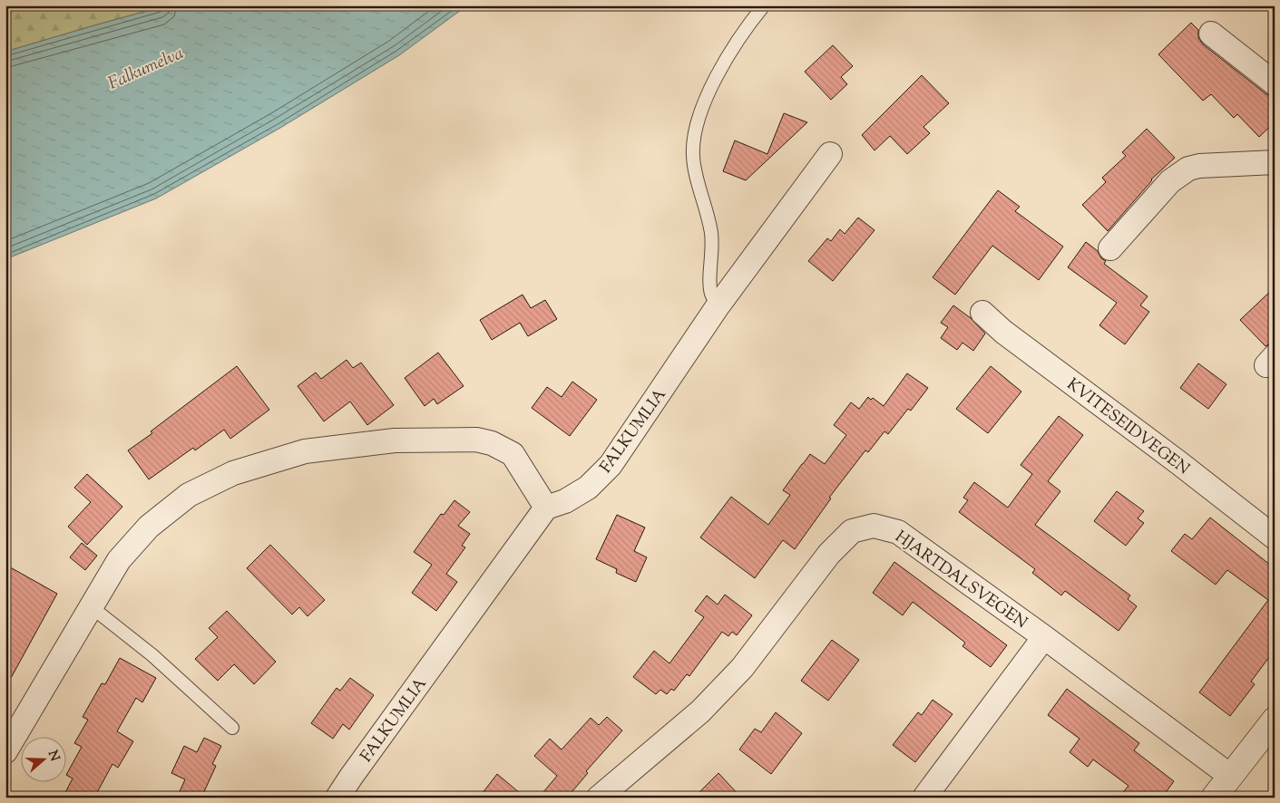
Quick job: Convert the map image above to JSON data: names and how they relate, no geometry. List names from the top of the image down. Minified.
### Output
{"streets":{"street":["KVITESEIDVEGEN","FALKUMLIA","HJARTDALSVEGEN"]},"water":["Falkumelva"],"north":"right"}
